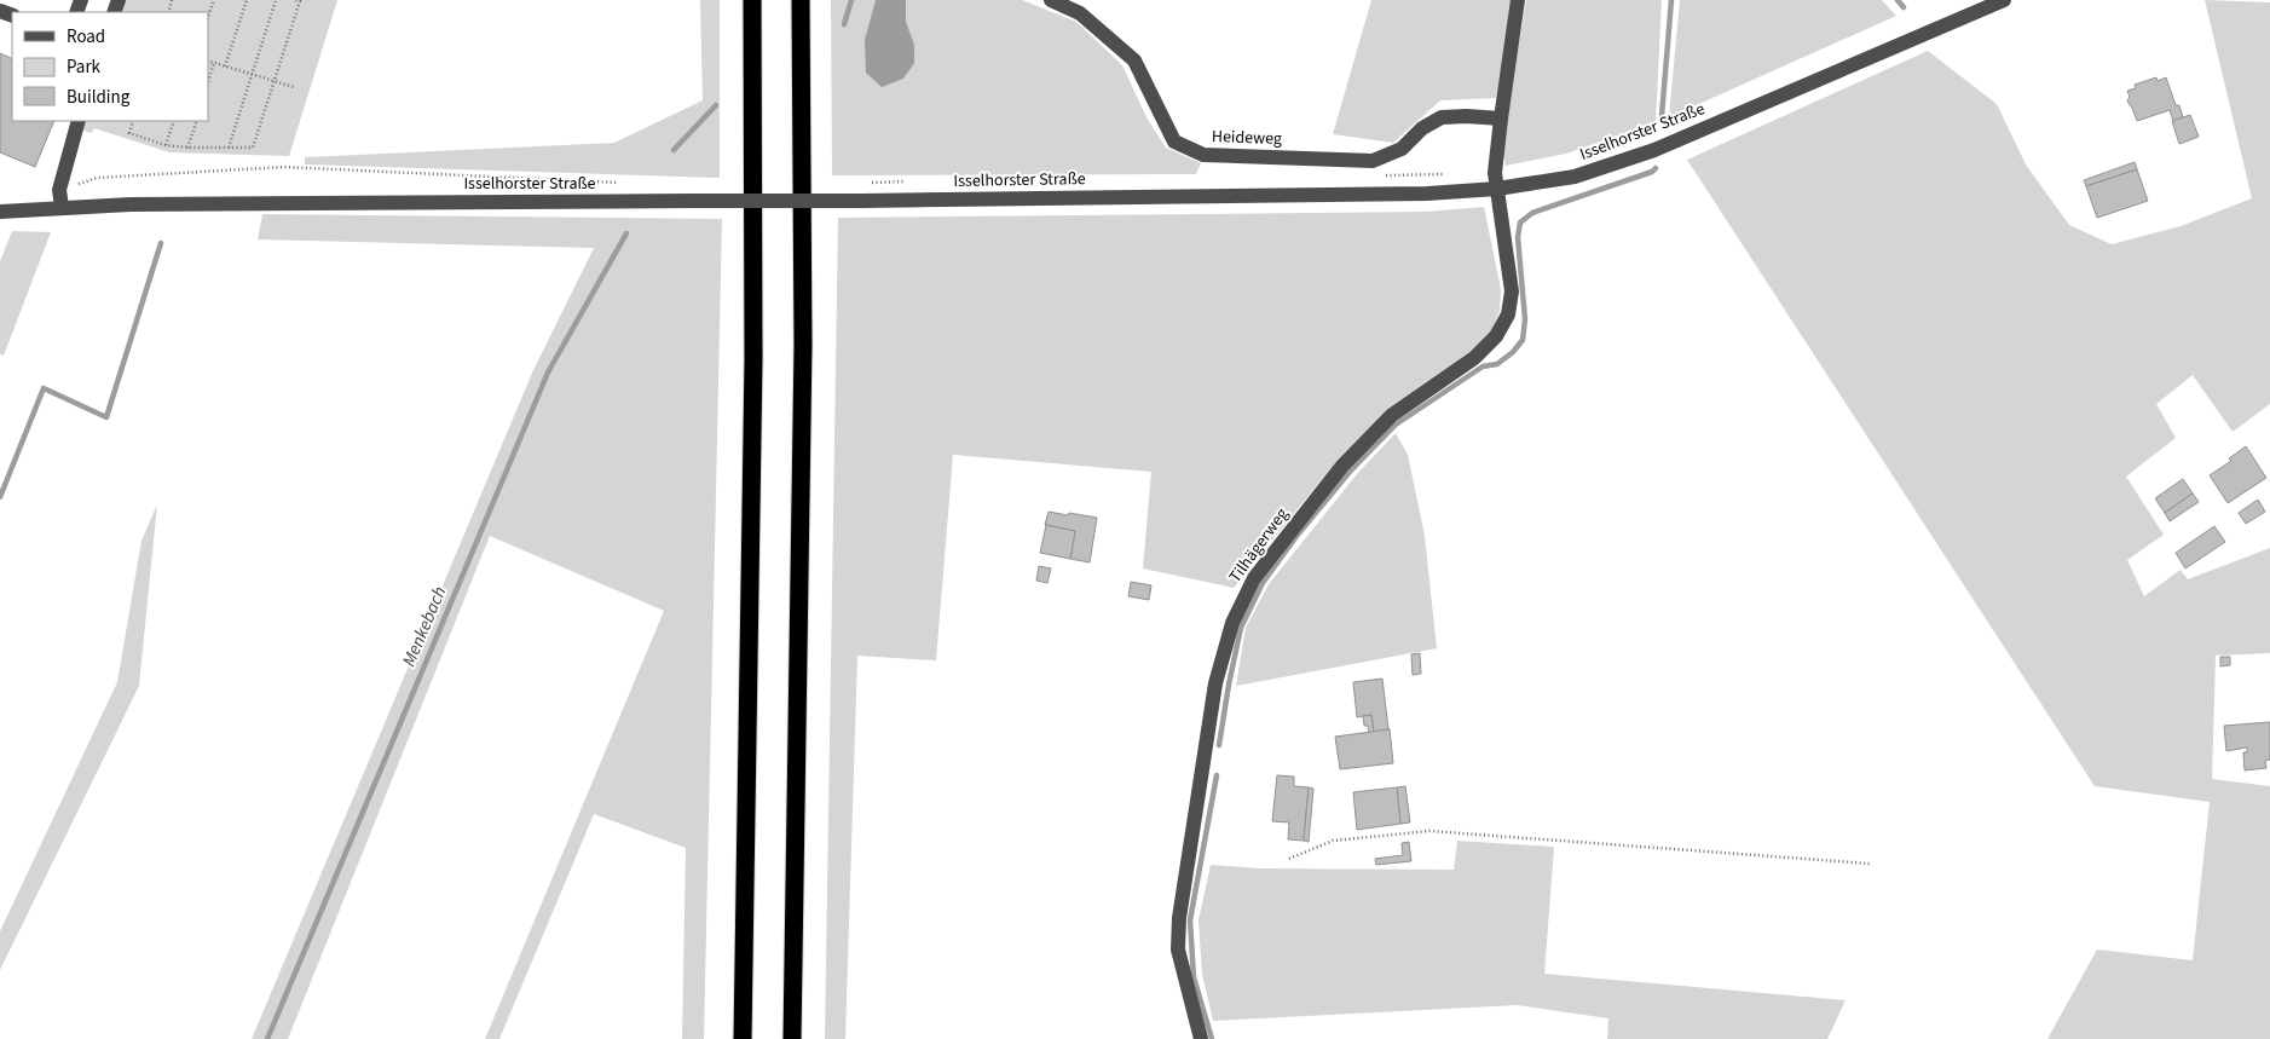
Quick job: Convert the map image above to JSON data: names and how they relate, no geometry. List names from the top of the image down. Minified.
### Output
{"streets":{"street":["Isselhorster Straße","Heideweg","Tilhägerweg"]},"crossings":[["Isselhorster Straße","Tilhägerweg"]],"water":["Menkebach"],"legend":["Road","Park","Building"]}
